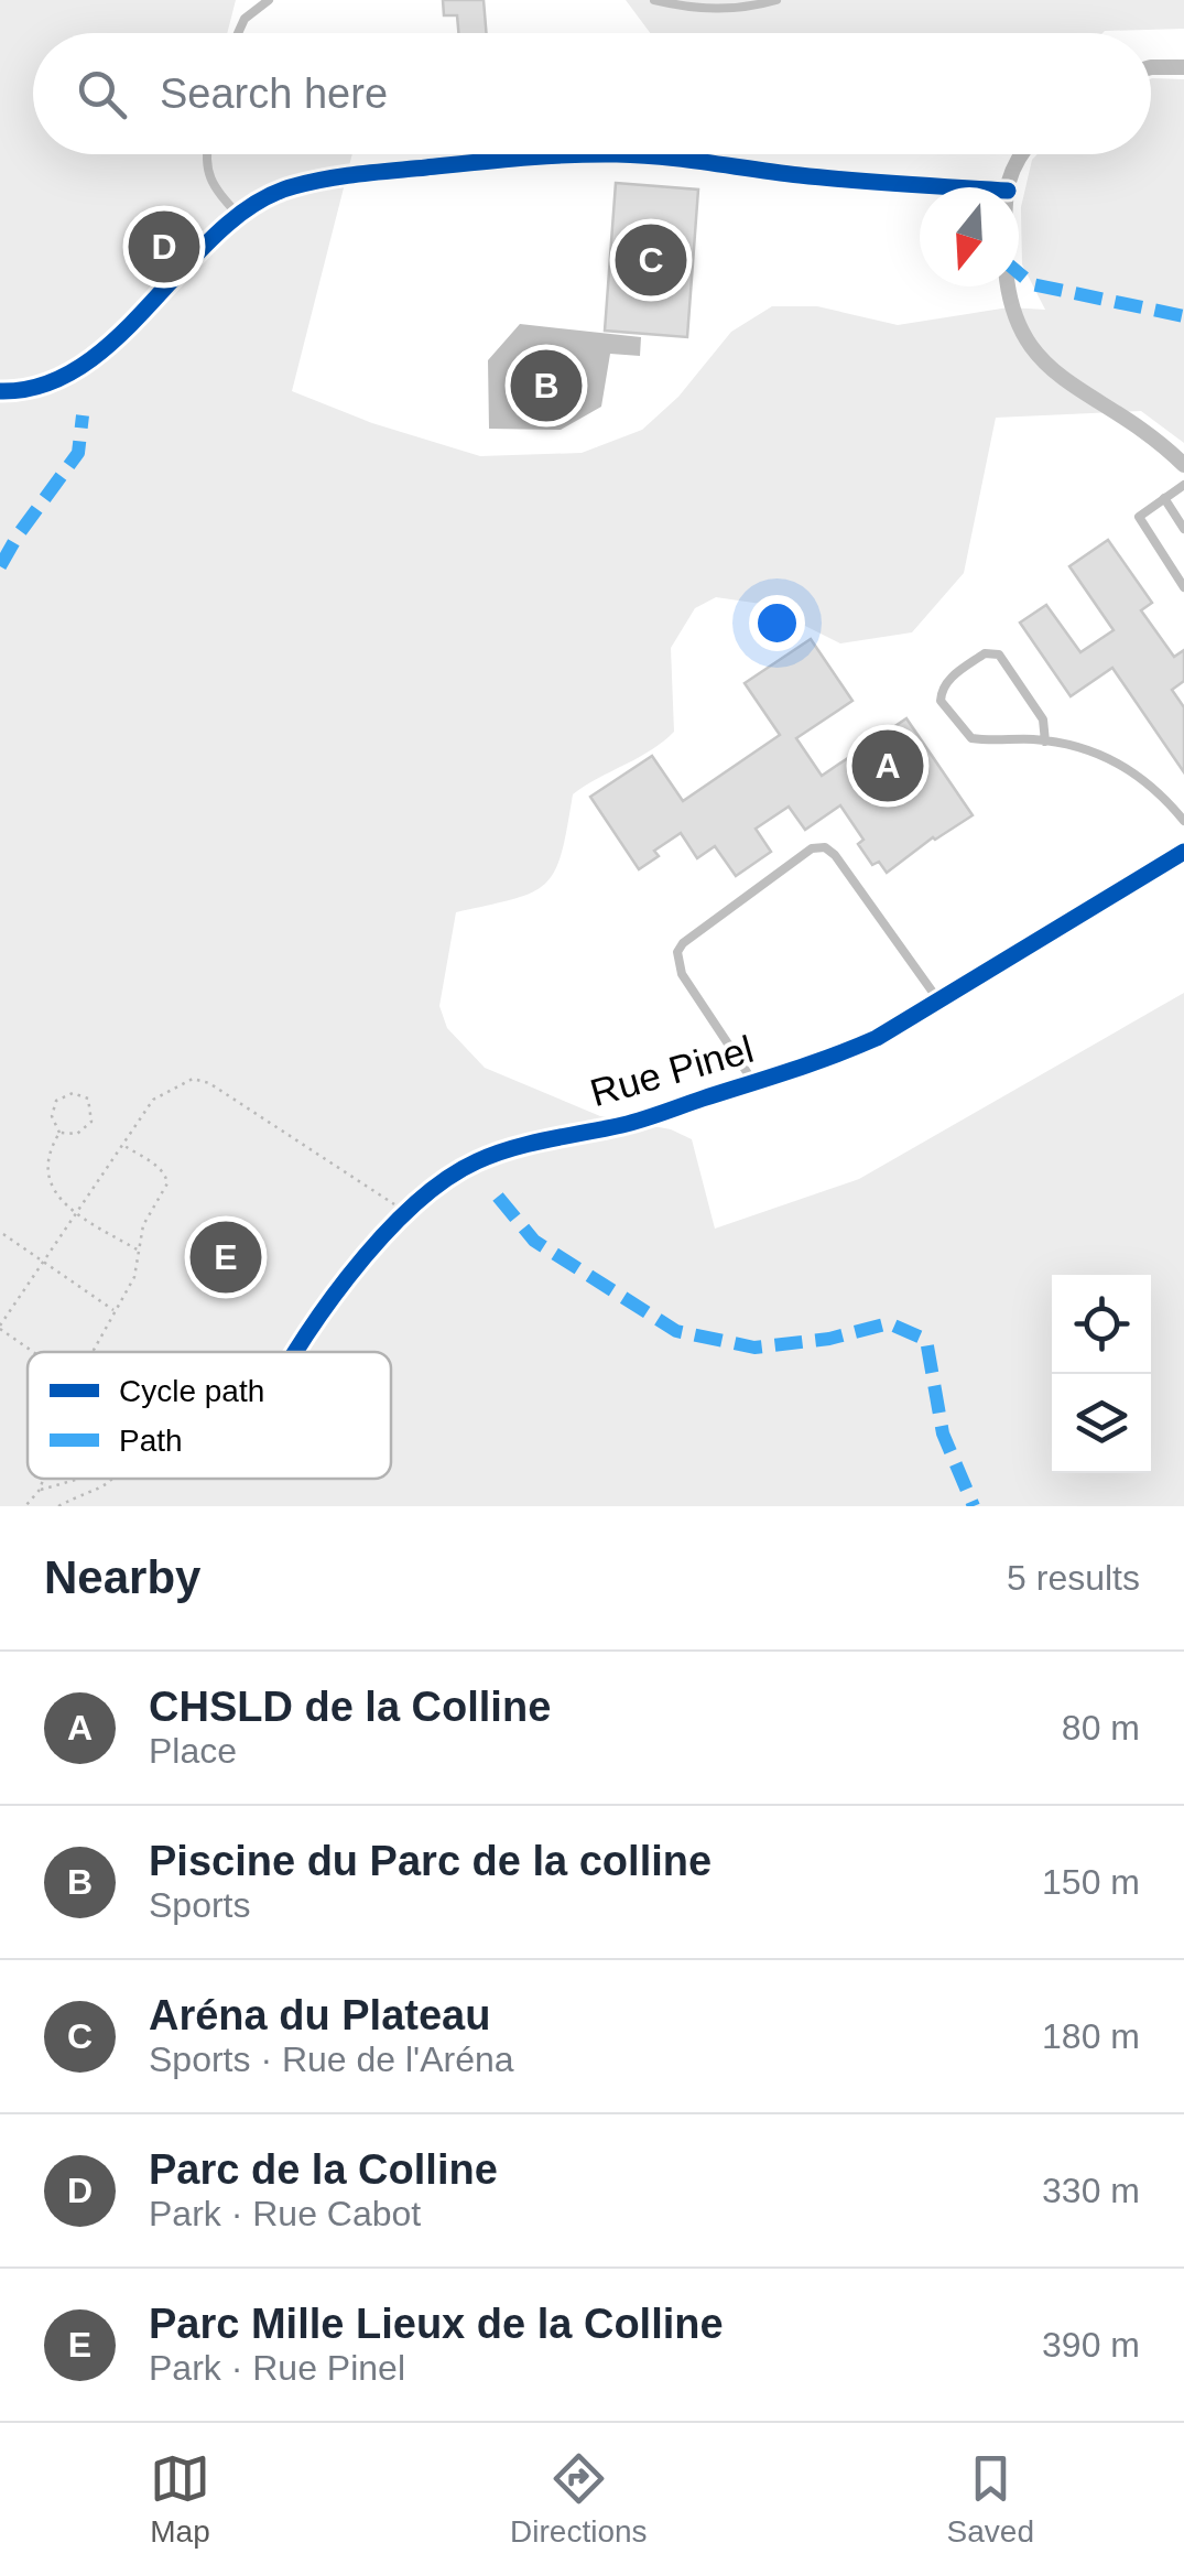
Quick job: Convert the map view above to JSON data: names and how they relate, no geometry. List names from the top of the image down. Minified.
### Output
{"streets":{"street":["Rue Pinel"]},"legend":["Cycle path","Path"],"north":"bottom","page":{"search":"Search here","pins":["D","C","B","A","E"],"heading":["Nearby","5 results"],"list":[{"mark":"A","name":"CHSLD de la Colline","note":"Place","value":"80 m"},{"mark":"B","name":"Piscine du Parc de la colline","note":"Sports","value":"150 m"},{"mark":"C","name":"Aréna du Plateau","note":"Sports · Rue de l'Aréna","value":"180 m"},{"mark":"D","name":"Parc de la Colline","note":"Park · Rue Cabot","value":"330 m"},{"mark":"E","name":"Parc Mille Lieux de la Colline","note":"Park · Rue Pinel","value":"390 m"}],"nav":["Map","Directions","Saved"]}}
